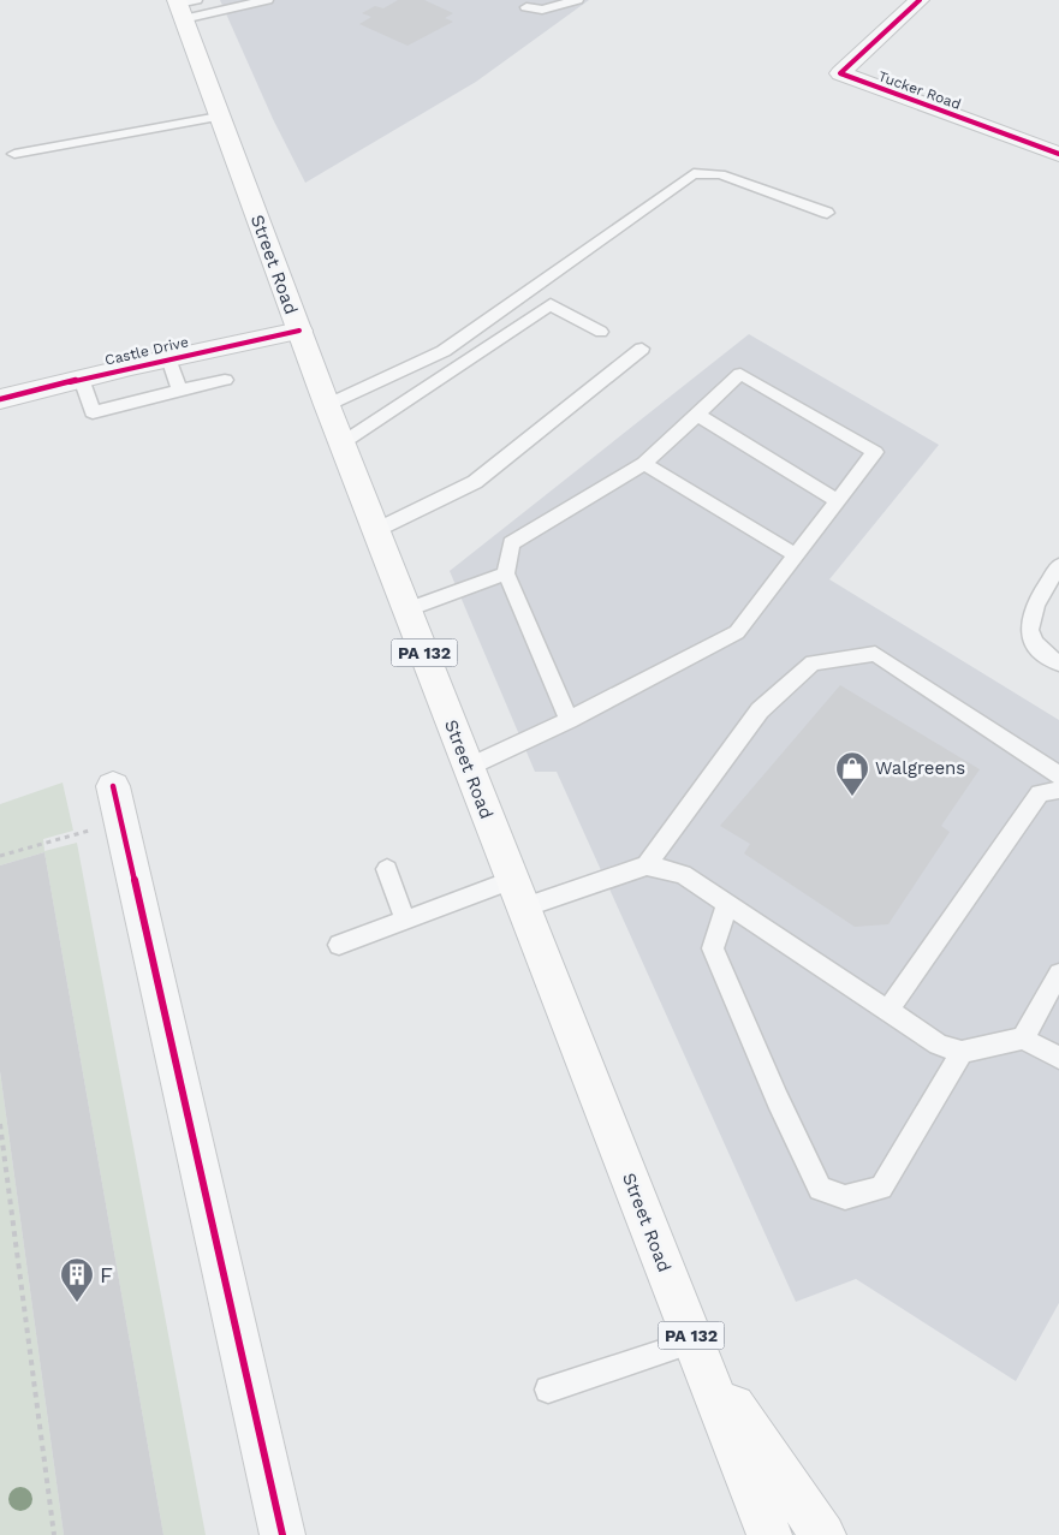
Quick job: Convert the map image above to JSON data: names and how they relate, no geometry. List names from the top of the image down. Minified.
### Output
{"streets":{"main road":["Street Road","PA 132"],"street":["Tucker Road","Castle Drive"]},"crossings":[["Street Road","Castle Drive"]],"places":{"shop":["Walgreens"],"building":["F"]}}
